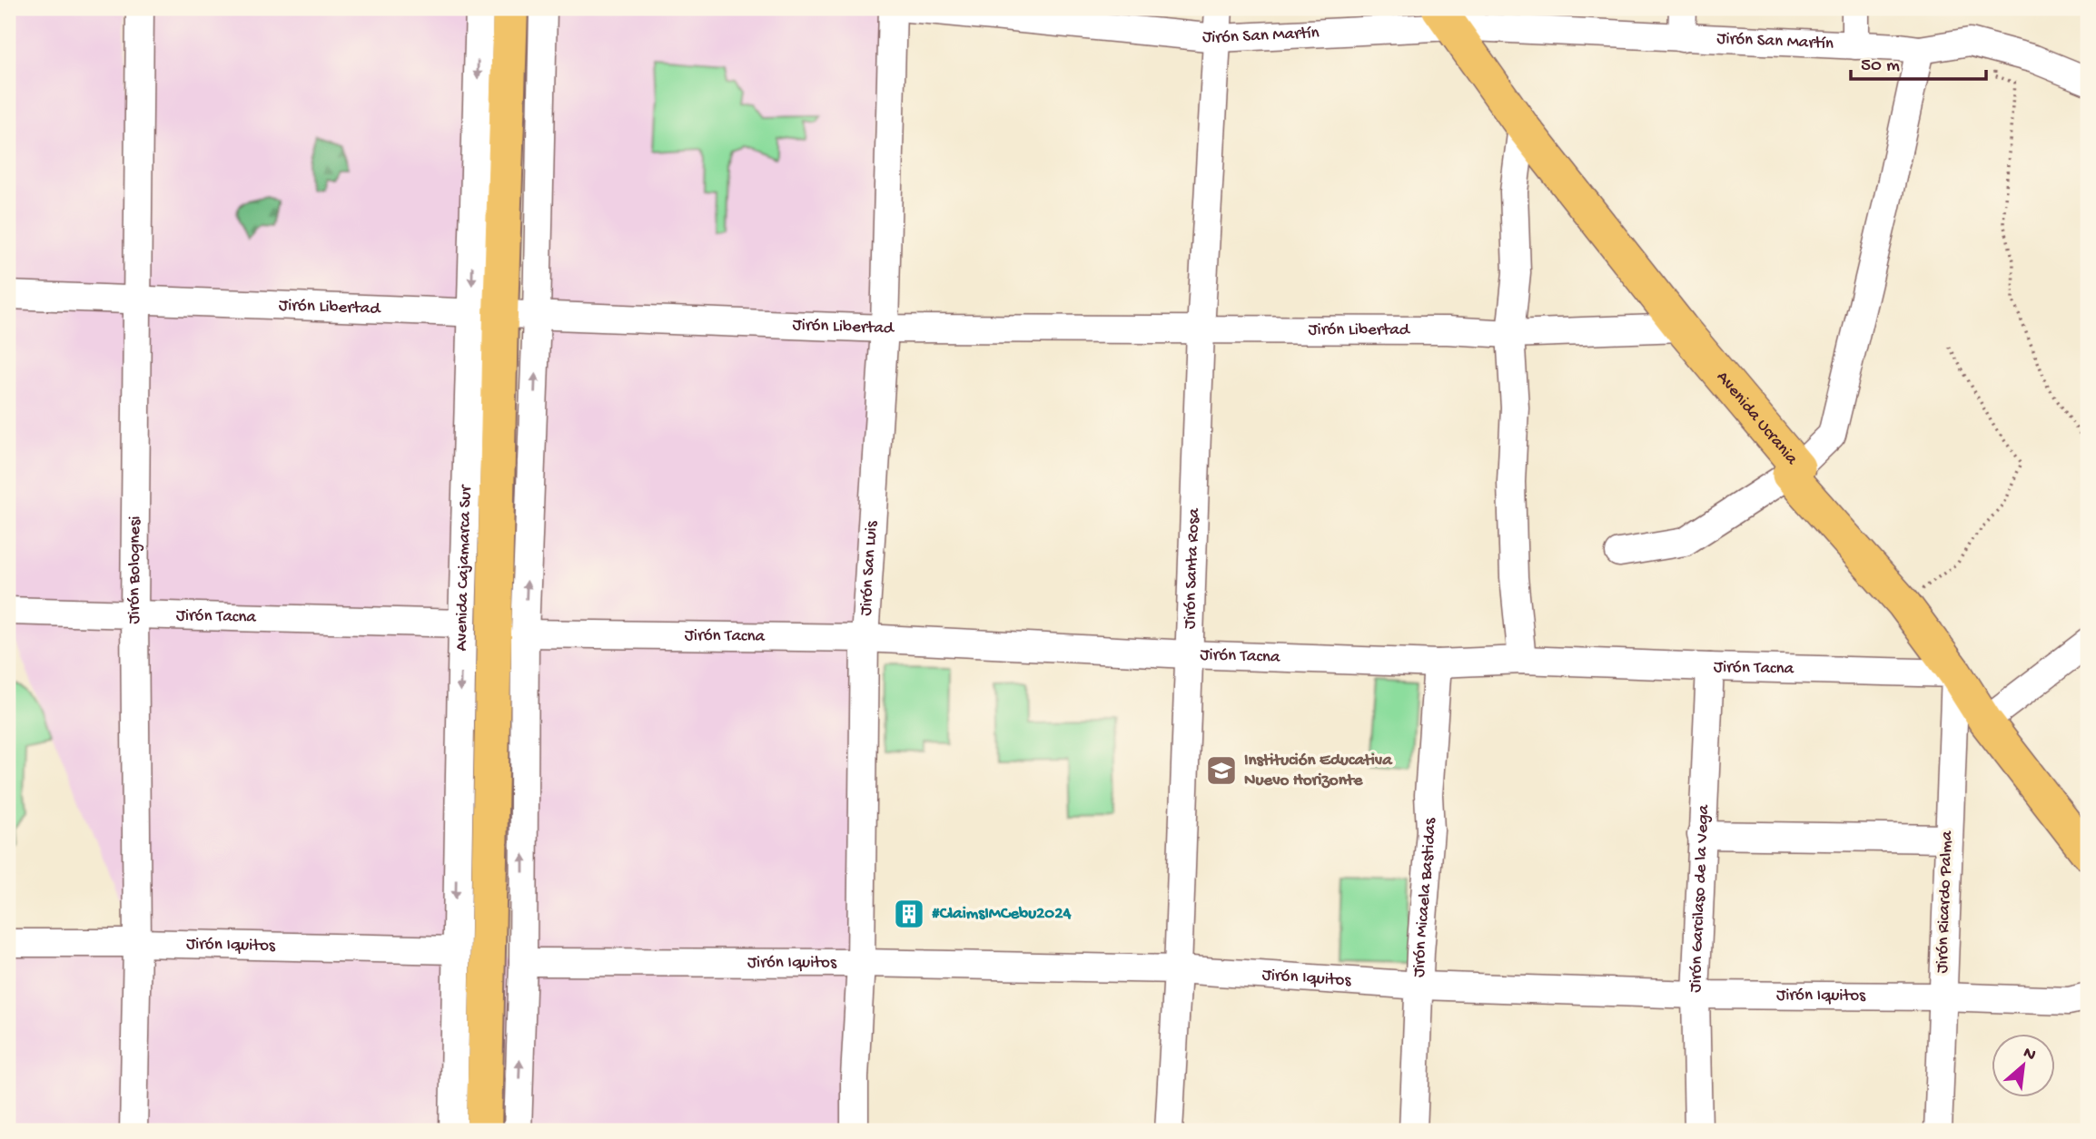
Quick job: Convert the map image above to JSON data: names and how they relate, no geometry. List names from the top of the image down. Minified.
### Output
{"streets":{"main road":["Avenida Ucrania"],"street":["Jirón San Martín","Jirón Libertad","Avenida Cajamarca Sur","Jirón San Luis","Jirón Santa Rosa","Jirón Bolognesi","Jirón Tacna","Jirón Micaela Bastidas","Jirón Garcilaso de la Vega","Jirón Ricardo Palma","Jirón Iquitos"]},"crossings":[["Jirón San Martín","Avenida Ucrania"],["Jirón San Martín","Jirón Santa Rosa"],["Jirón Libertad","Avenida Ucrania"],["Jirón Libertad","Avenida Cajamarca Sur"],["Jirón Libertad","Jirón San Luis"],["Jirón Libertad","Jirón Santa Rosa"],["Jirón Libertad","Jirón Bolognesi"],["Avenida Ucrania","Jirón Tacna"],["Avenida Ucrania","Jirón Ricardo Palma"],["Avenida Cajamarca Sur","Jirón Tacna"],["Avenida Cajamarca Sur","Jirón Iquitos"],["Jirón San Luis","Jirón Tacna"],["Jirón San Luis","Jirón Iquitos"],["Jirón Santa Rosa","Jirón Tacna"],["Jirón Santa Rosa","Jirón Iquitos"],["Jirón Bolognesi","Jirón Tacna"],["Jirón Bolognesi","Jirón Iquitos"],["Jirón Tacna","Jirón Micaela Bastidas"],["Jirón Tacna","Jirón Garcilaso de la Vega"],["Jirón Tacna","Jirón Ricardo Palma"],["Jirón Micaela Bastidas","Jirón Iquitos"],["Jirón Garcilaso de la Vega","Jirón Iquitos"],["Jirón Ricardo Palma","Jirón Iquitos"]],"places":{"school or university":["Institución Educativa Nuevo Horizonte"],"building":["#ClaimsIMCebu2024"]},"scale_bar":"50 m","north":"top right"}
